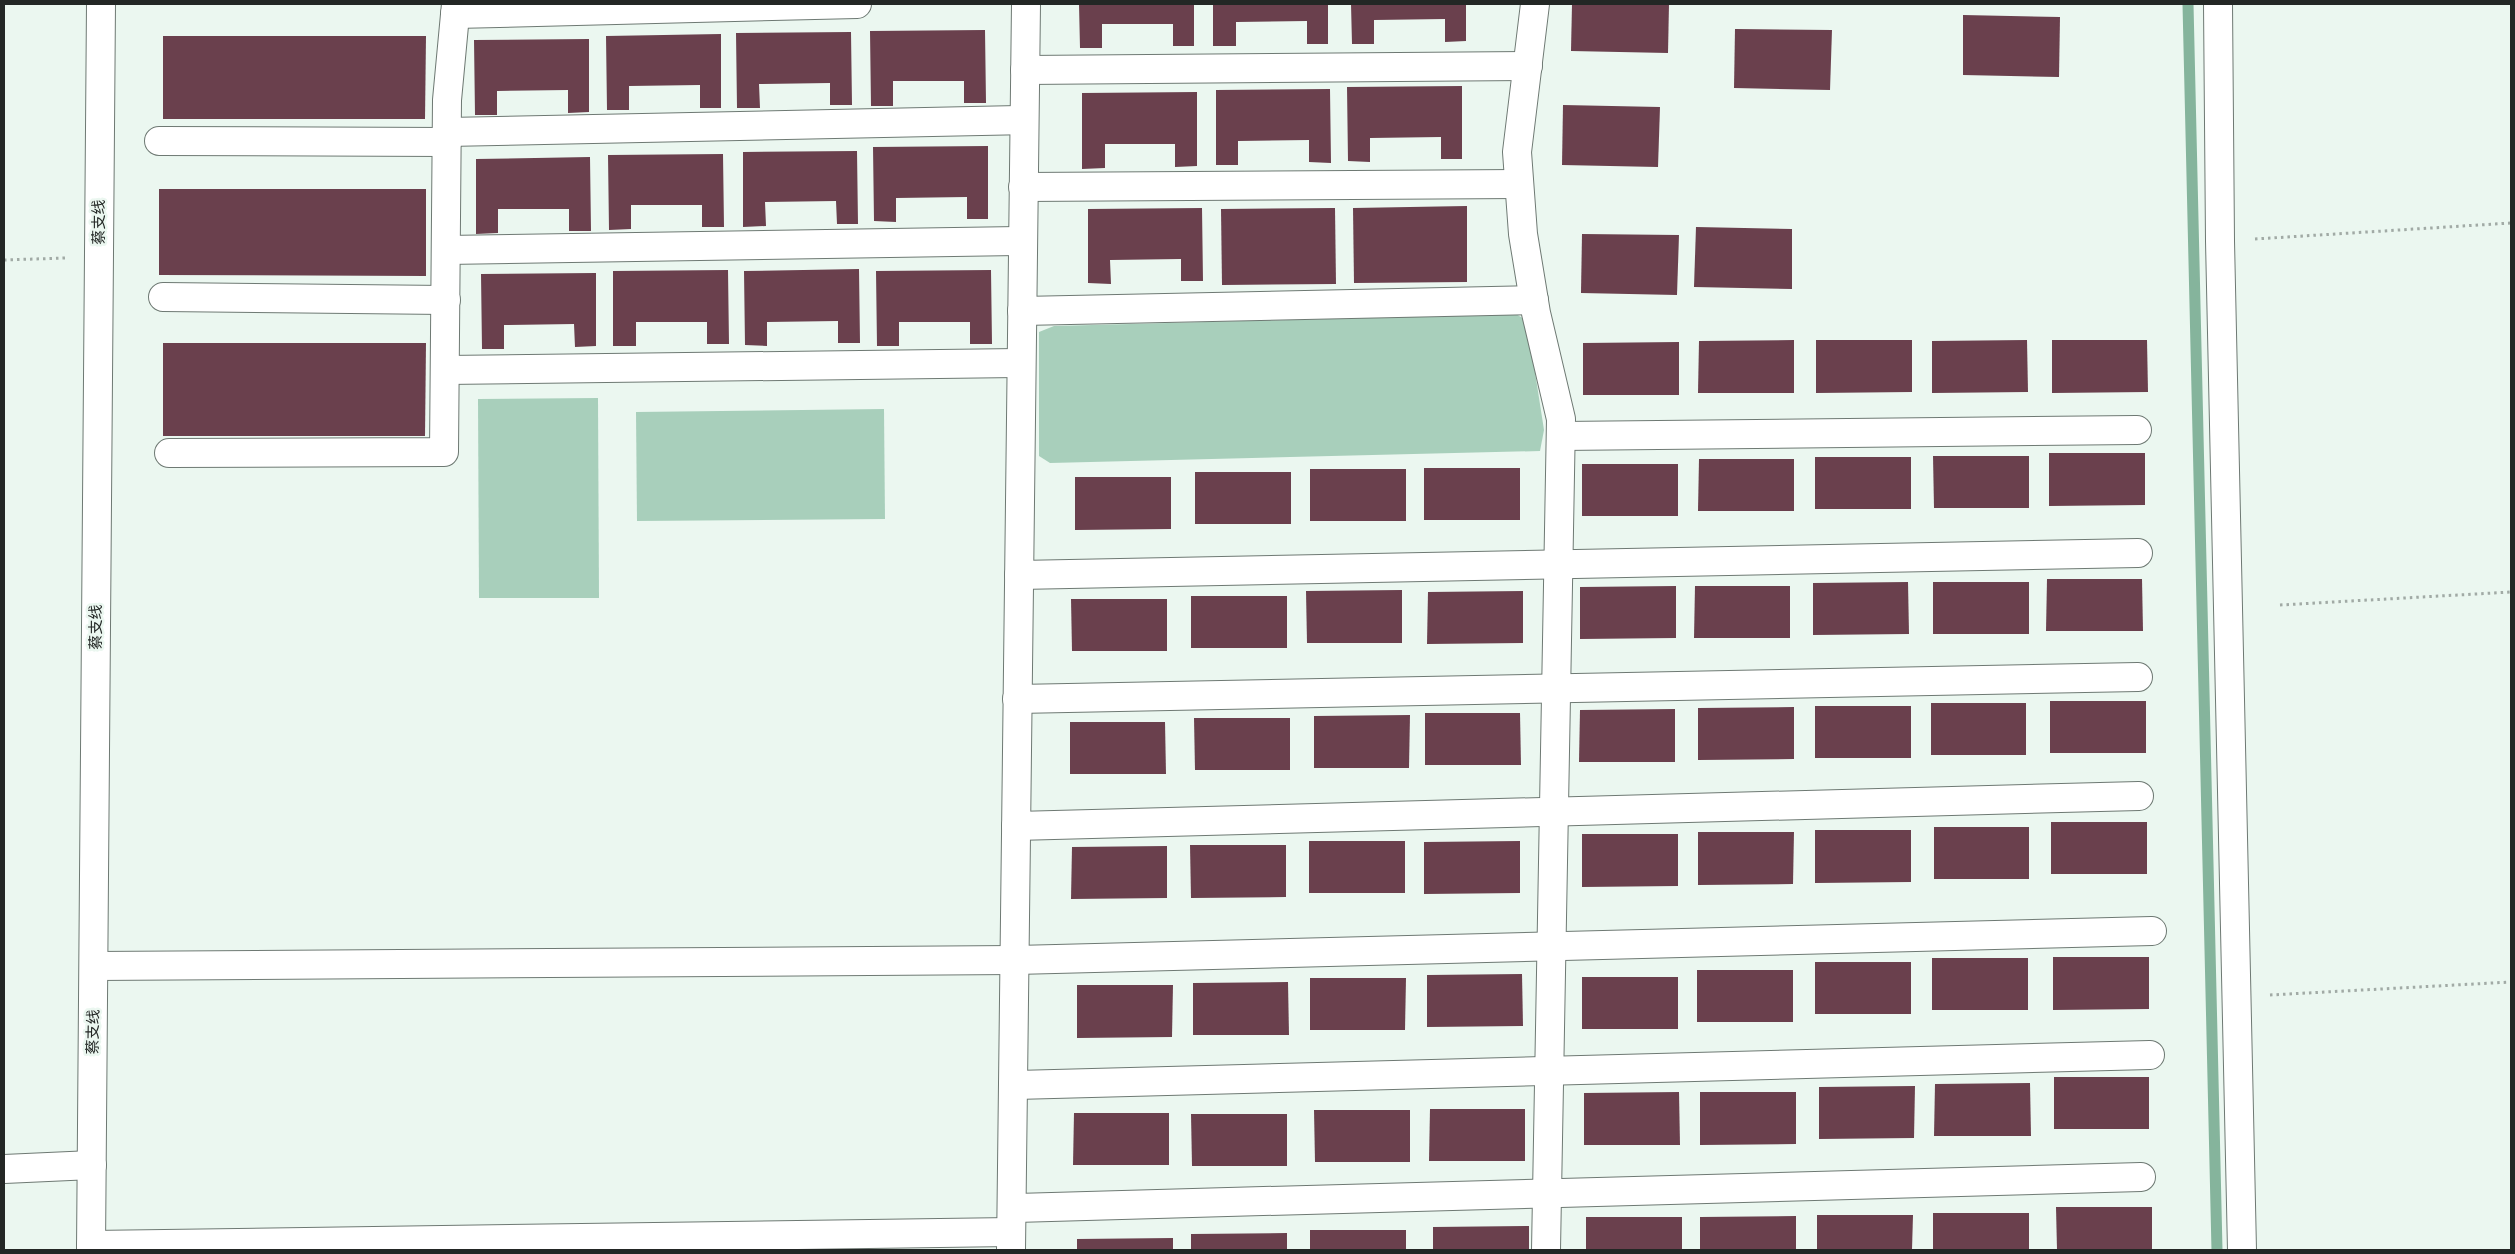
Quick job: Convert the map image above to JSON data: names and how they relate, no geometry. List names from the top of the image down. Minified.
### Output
{"streets":{"street":["蔡支线"]}}
